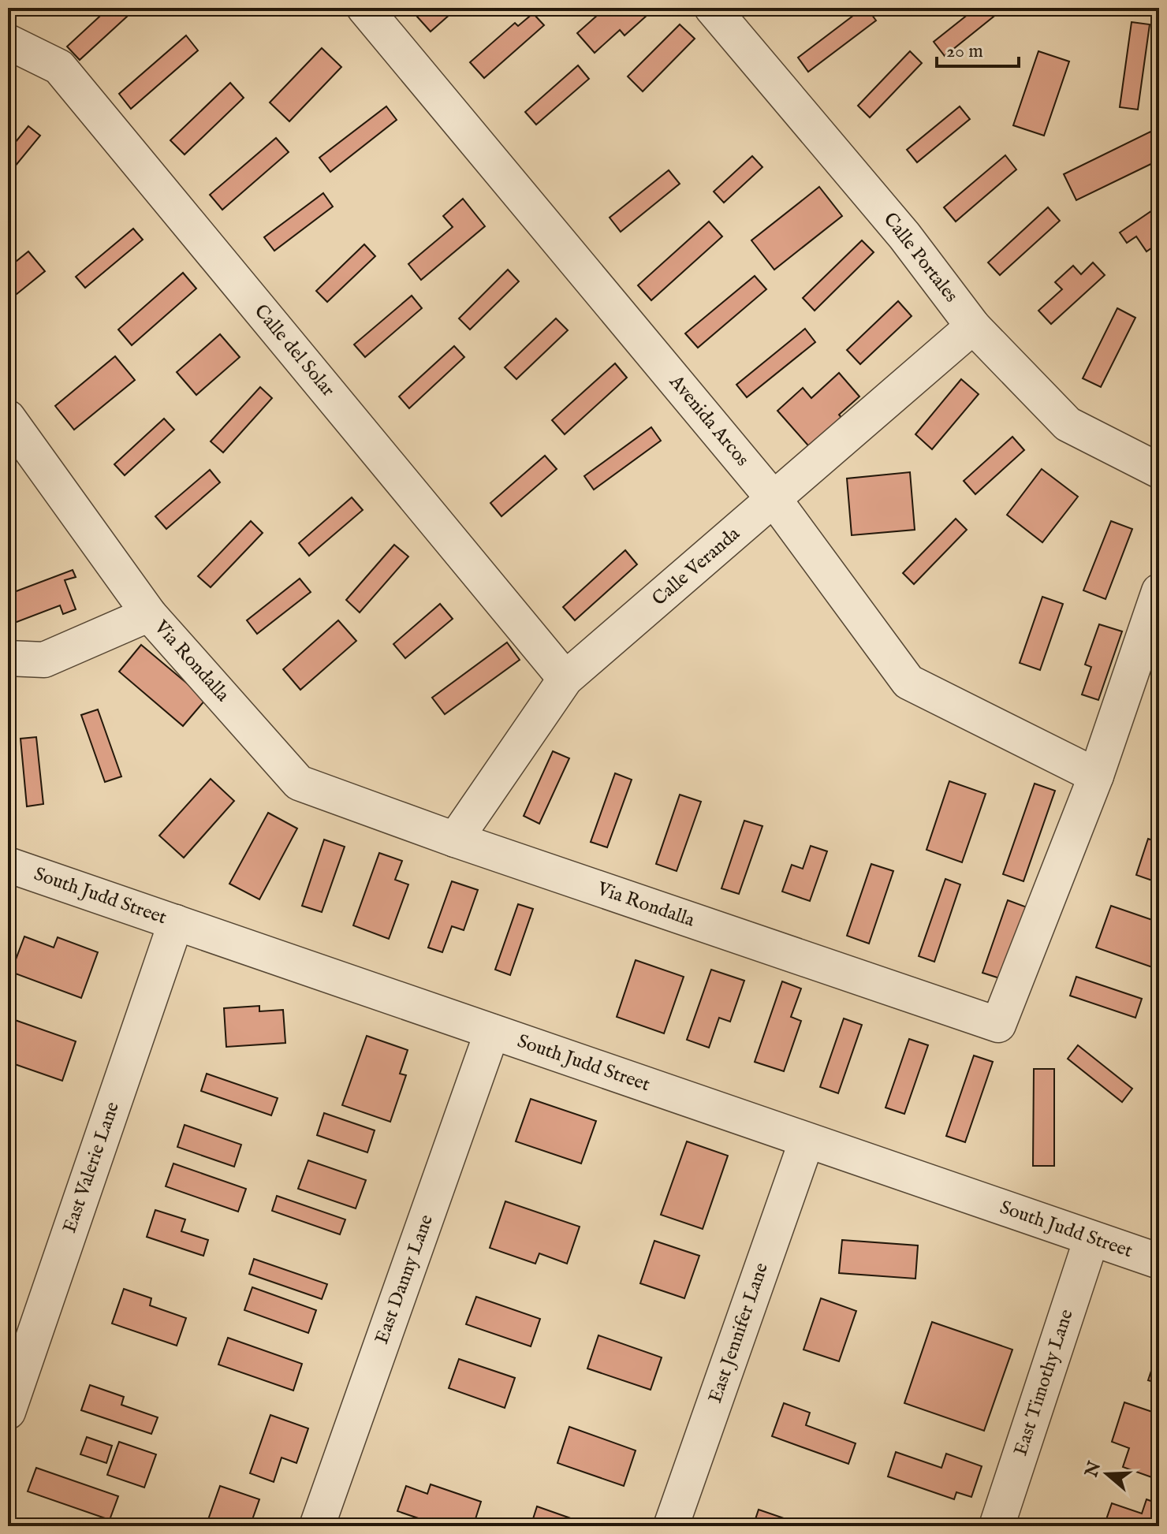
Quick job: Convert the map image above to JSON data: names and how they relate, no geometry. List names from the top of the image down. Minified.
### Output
{"streets":{"street":["Calle Portales","Calle del Solar","Avenida Arcos","Calle Veranda","Via Rondalla","South Judd Street","East Valerie Lane","East Danny Lane","East Jennifer Lane","East Timothy Lane"]},"crossings":[["Calle Portales","Calle Veranda"],["Calle del Solar","Calle Veranda"],["Avenida Arcos","Calle Veranda"],["Avenida Arcos","Via Rondalla"],["Calle Veranda","Via Rondalla"],["South Judd Street","East Valerie Lane"],["South Judd Street","East Danny Lane"],["South Judd Street","East Jennifer Lane"],["South Judd Street","East Timothy Lane"]],"scale_bar":"20 m","north":"left"}
